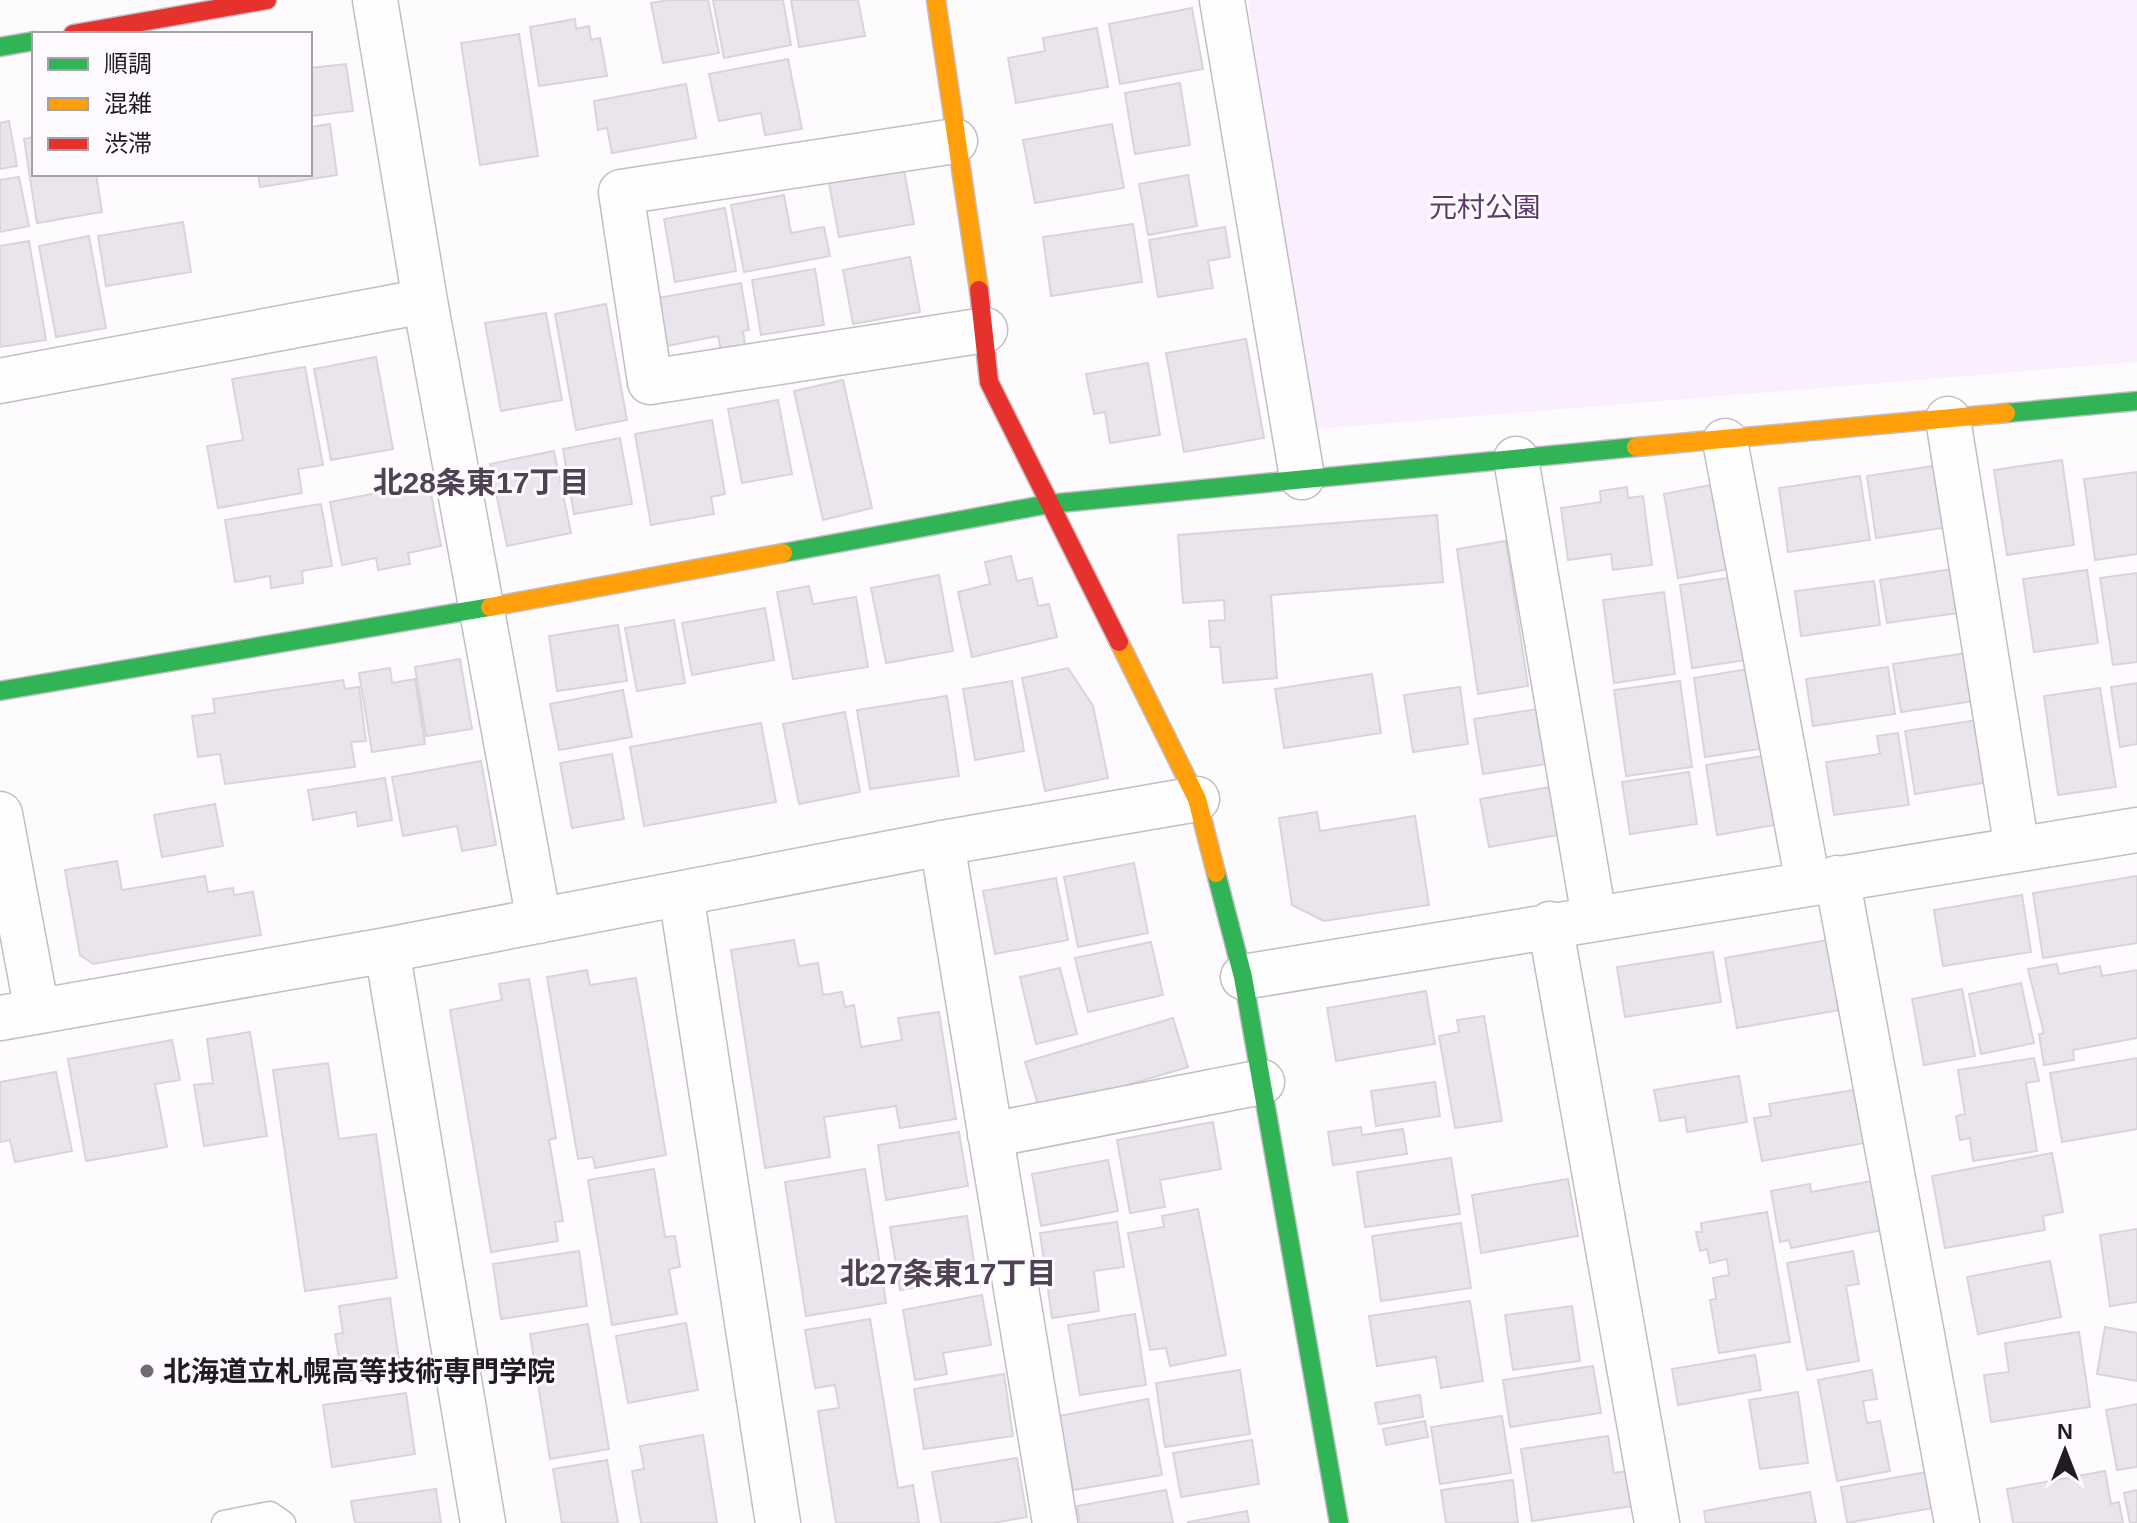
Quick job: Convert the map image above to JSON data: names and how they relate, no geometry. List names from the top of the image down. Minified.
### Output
{"districts":["北28条東17丁目","北27条東17丁目"],"parks":["元村公園"],"places":["北海道立札幌高等技術専門学院"],"legend":["順調","混雑","渋滞"],"north":"top"}
